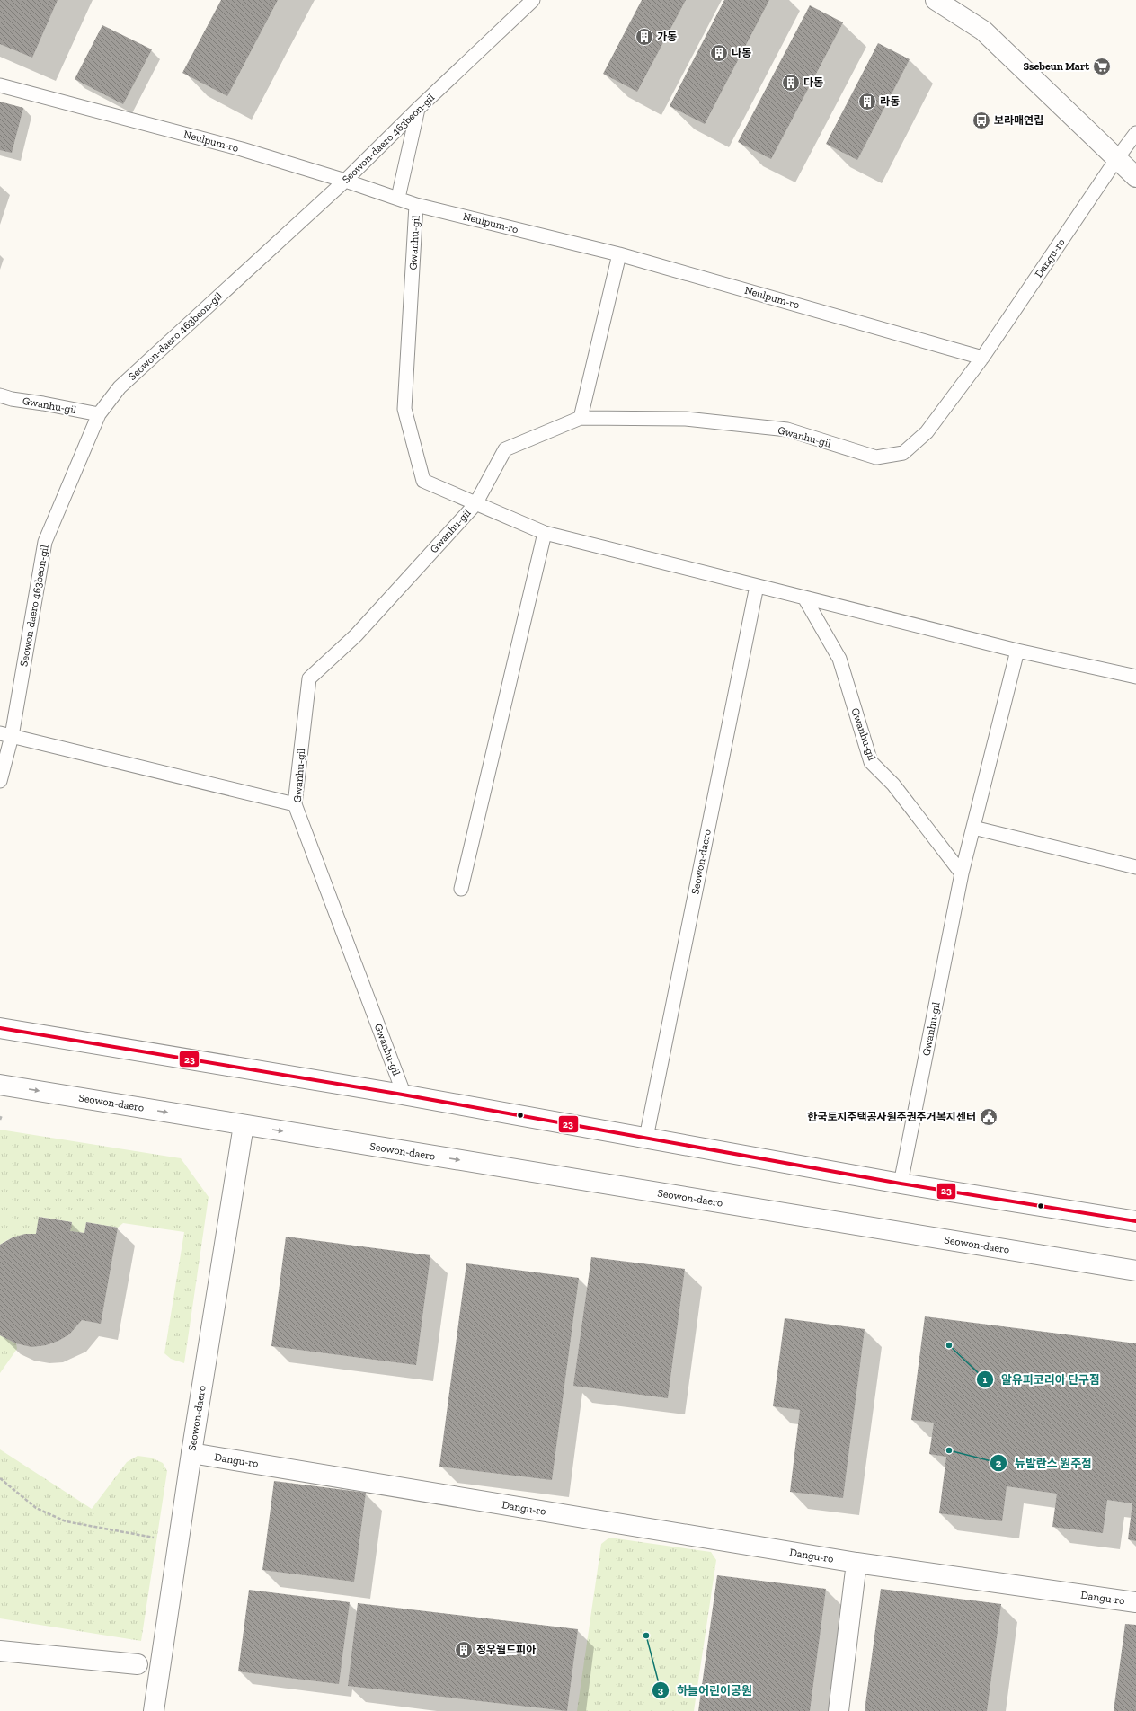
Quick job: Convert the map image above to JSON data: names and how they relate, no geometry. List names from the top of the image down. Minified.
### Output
{"streets":{"street":["Dangu-ro","Seowon-daero"],"lane":["Seowon-daero 463beon-gil","Neulpum-ro","Gwanhu-gil"]},"crossings":[["Seowon-daero 463beon-gil","Neulpum-ro"],["Seowon-daero 463beon-gil","Gwanhu-gil"],["Neulpum-ro","Gwanhu-gil"],["Neulpum-ro","Dangu-ro"],["Gwanhu-gil","Dangu-ro"],["Gwanhu-gil","Seowon-daero"],["Dangu-ro","Seowon-daero"]],"one_way":["Seowon-daero"],"places":{"building":["가동","나동","다동","라동","정우월드피아"],"supermarket":["Ssebeun Mart"],"bus stop":["보라매연립"],"public building":["한국토지주택공사원주권주거복지센터"],"other":["알유피코리아 단구점","뉴발란스 원주점","하늘어린이공원"]},"lines":["transit line 23"]}
